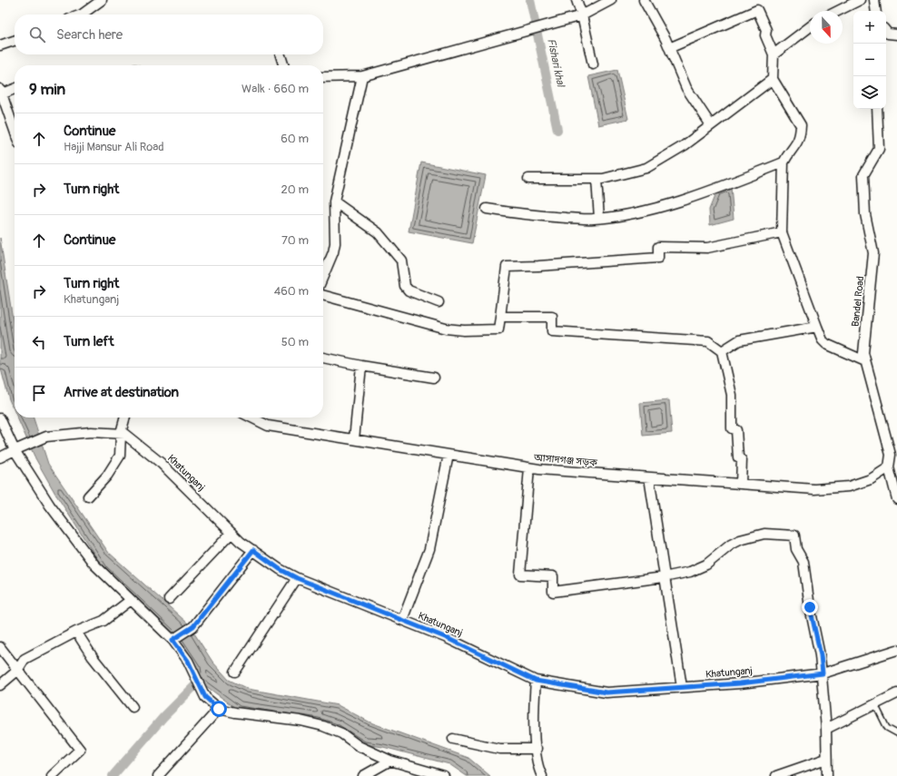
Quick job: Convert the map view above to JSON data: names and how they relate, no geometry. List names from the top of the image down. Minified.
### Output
{"streets":{"street":["Bandel Road","আসাদগঞ্জ সড়ক","Khatunganj"]},"crossings":[["Bandel Road","আসাদগঞ্জ সড়ক"]],"water":["Fishari khal"],"north":"bottom","page":{"map_buttons":["+","−"],"search":"Search here","heading":["9 min","Walk · 660 m"],"list":[["Continue","Hajji Mansur Ali Road","60 m"],["Turn right","20 m"],["Continue","70 m"],["Turn right","Khatunganj","460 m"],["Turn left","50 m"],"Arrive at destination"]}}
